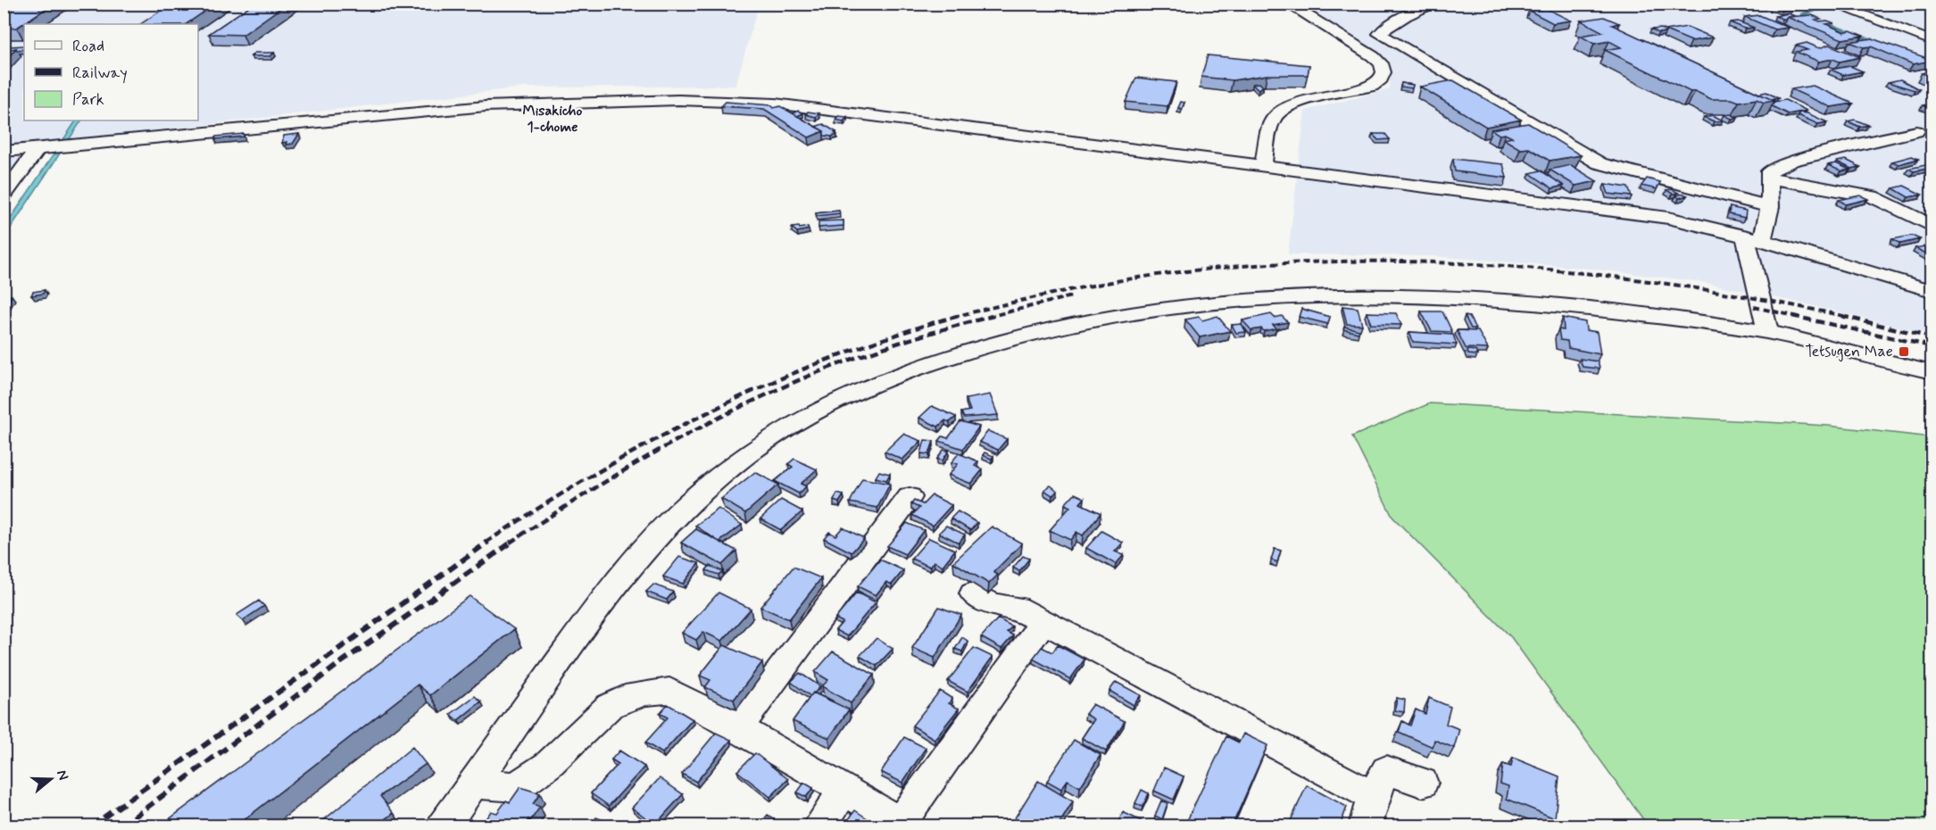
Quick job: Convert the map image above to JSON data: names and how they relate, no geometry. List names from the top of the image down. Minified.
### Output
{"districts":["Misakicho 1-chome"],"places":{"transit":["Tetsugen Mae"]},"legend":["Road","Railway","Park"],"north":"right"}
